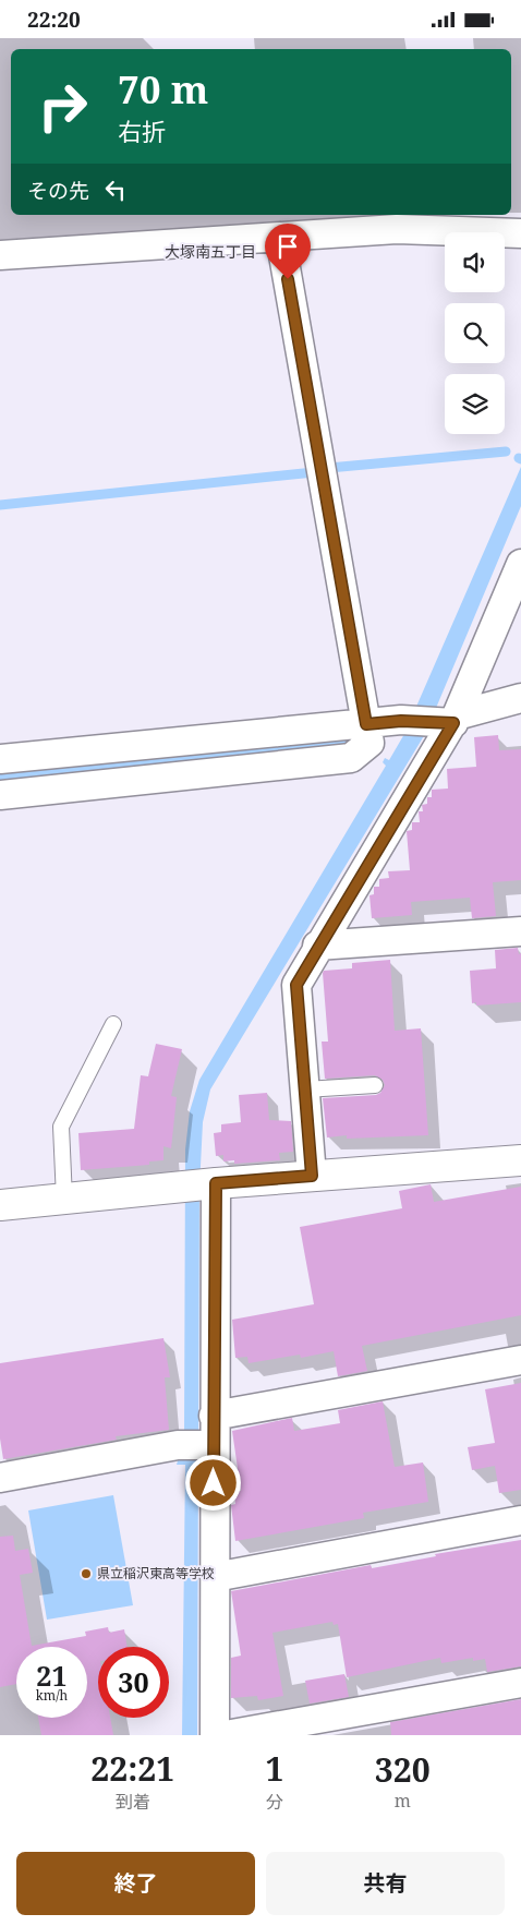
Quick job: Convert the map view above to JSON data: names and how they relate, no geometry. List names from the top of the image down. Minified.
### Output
{"districts":["大塚南五丁目"],"places":["県立稲沢東高等学校"],"page":{"status":"22:20","turn":["70 m","右折"],"then":"その先","speed":"21 km/h","limit":"30","eta":["22:21","到着","1","分","320","m"],"buttons":["終了","共有"]}}
